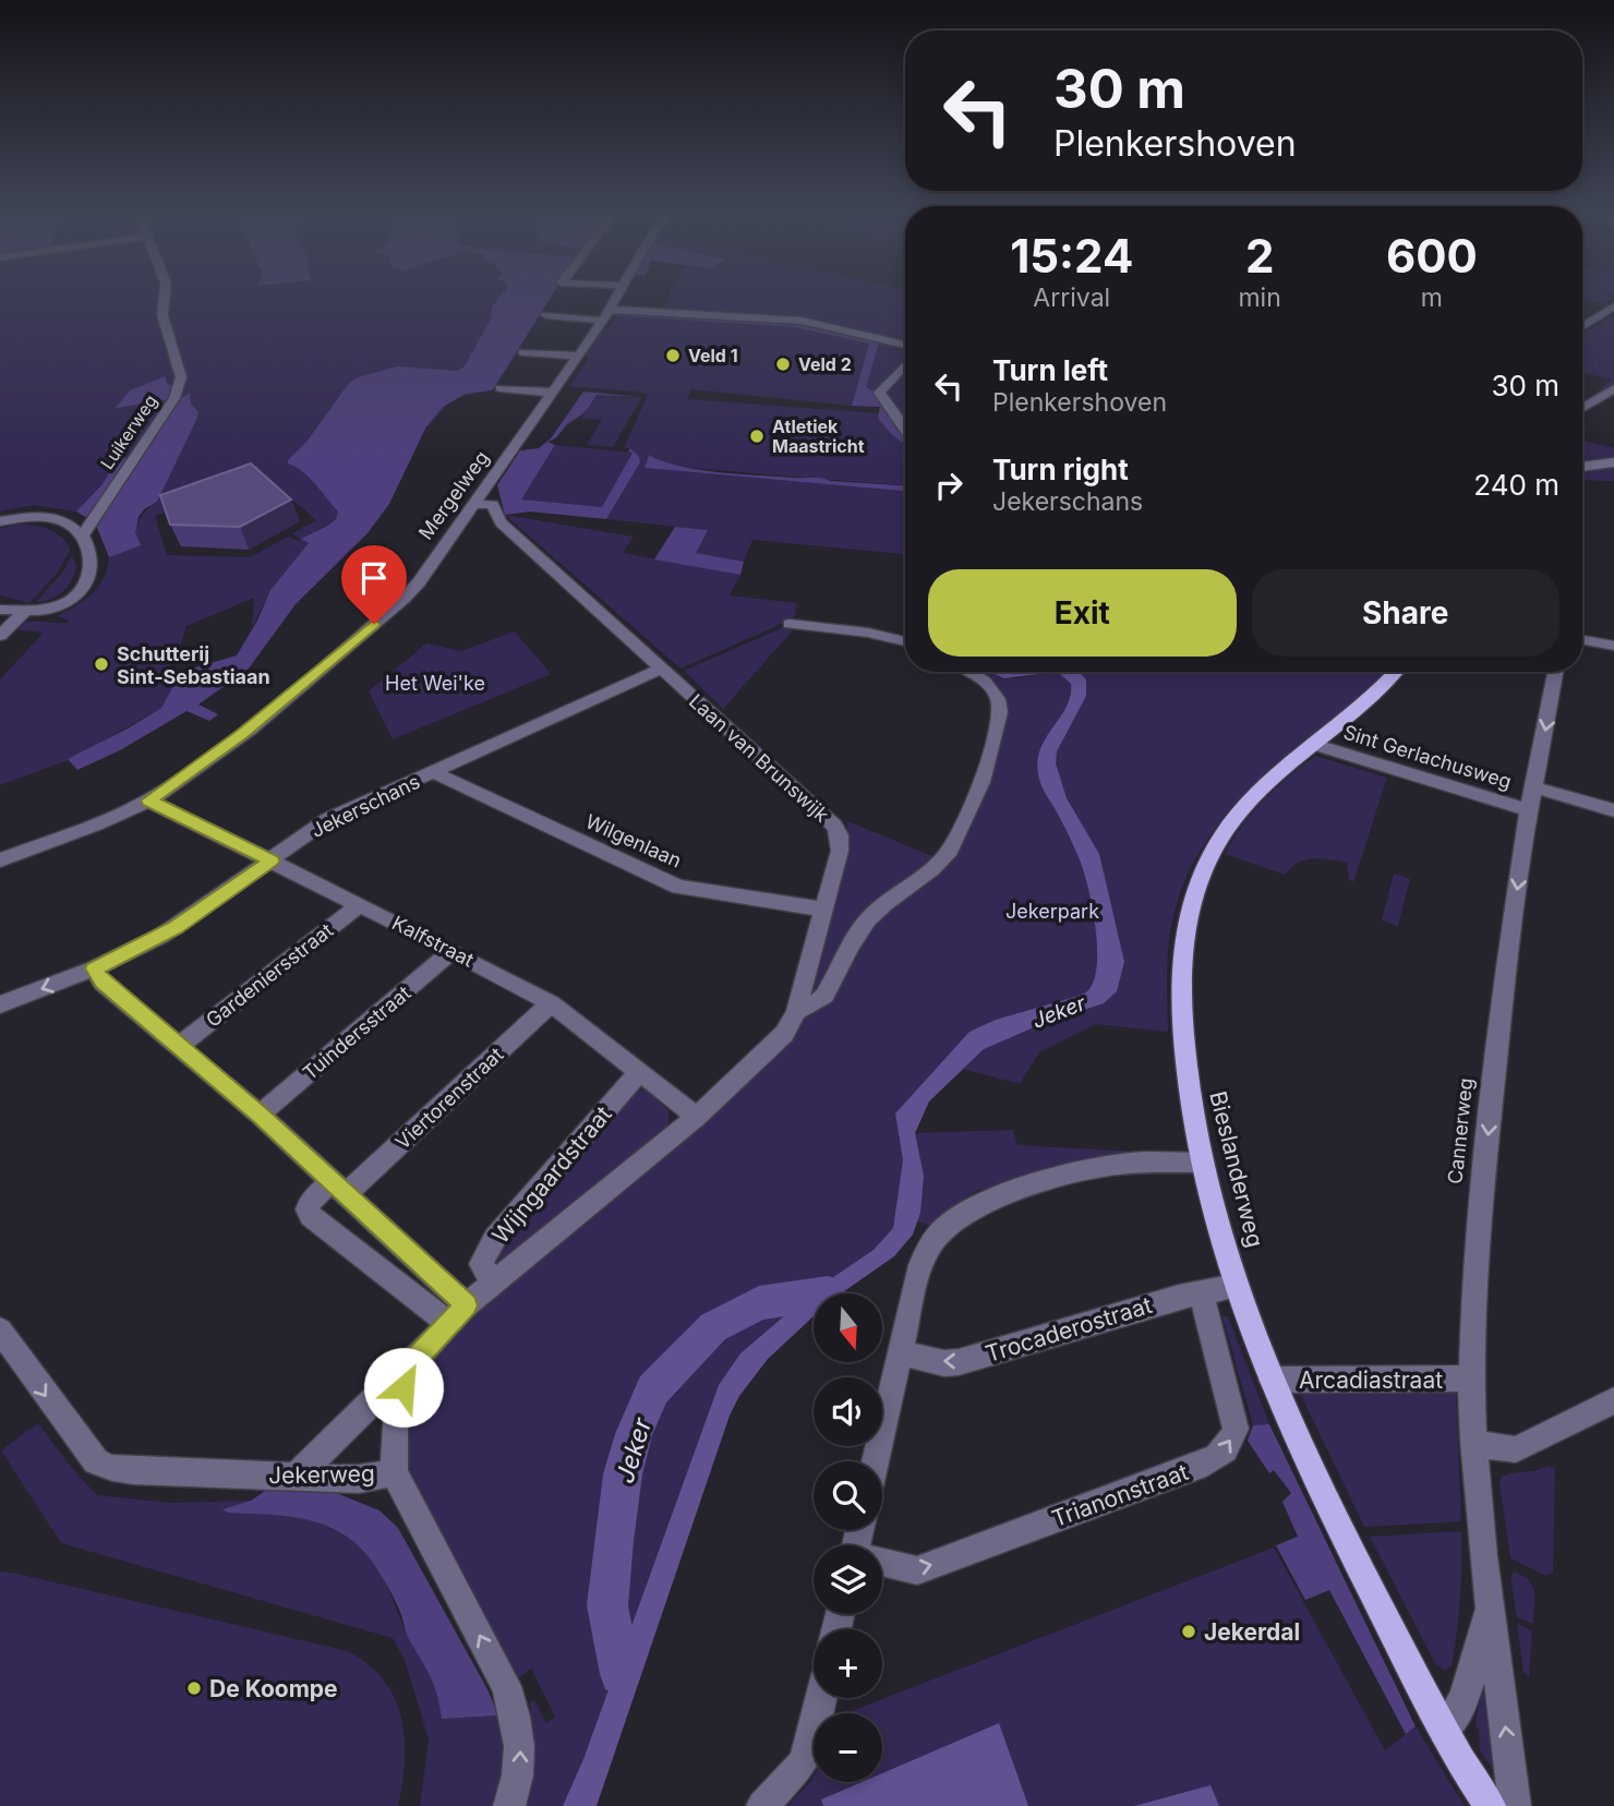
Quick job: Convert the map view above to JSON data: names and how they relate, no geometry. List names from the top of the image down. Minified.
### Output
{"streets":{"main road":["Bieslanderweg"],"street":["Luikerweg","Mergelweg","Sint Gerlachusweg","Laan van Brunswijk","Jekerschans","Wilgenlaan","Kalfstraat","Gardeniersstraat","Tuindersstraat","Viertorenstraat","Cannerweg","Wijngaardstraat","Trocaderostraat","Arcadiastraat","Jekerweg","Trianonstraat"]},"crossings":[["Mergelweg","Laan van Brunswijk"],["Mergelweg","Kalfstraat"],["Sint Gerlachusweg","Cannerweg"],["Sint Gerlachusweg","Bieslanderweg"],["Laan van Brunswijk","Jekerschans"],["Laan van Brunswijk","Wilgenlaan"],["Laan van Brunswijk","Kalfstraat"],["Laan van Brunswijk","Wijngaardstraat"],["Jekerschans","Wilgenlaan"],["Jekerschans","Kalfstraat"],["Kalfstraat","Gardeniersstraat"],["Kalfstraat","Tuindersstraat"],["Kalfstraat","Viertorenstraat"],["Kalfstraat","Wijngaardstraat"],["Viertorenstraat","Wijngaardstraat"],["Cannerweg","Bieslanderweg"],["Cannerweg","Arcadiastraat"],["Bieslanderweg","Trocaderostraat"],["Bieslanderweg","Arcadiastraat"],["Wijngaardstraat","Jekerweg"],["Trocaderostraat","Trianonstraat"]],"one_way":["Trocaderostraat"],"water":["Jeker"],"parks":["Het Wei'ke","Jekerpark"],"places":["Veld 1","Veld 2","Atletiek Maastricht","Schutterij Sint-Sebastiaan","Jekerdal","De Koompe"],"north":"bottom","page":{"turn":["30 m","Plenkershoven"],"eta":["15:24","Arrival","2","min","600","m"],"list":[{"name":"Turn left","note":"Plenkershoven","value":"30 m"},{"name":"Turn right","note":"Jekerschans","value":"240 m"}],"buttons":["Exit","Share"],"map_buttons":["+","−"]}}
